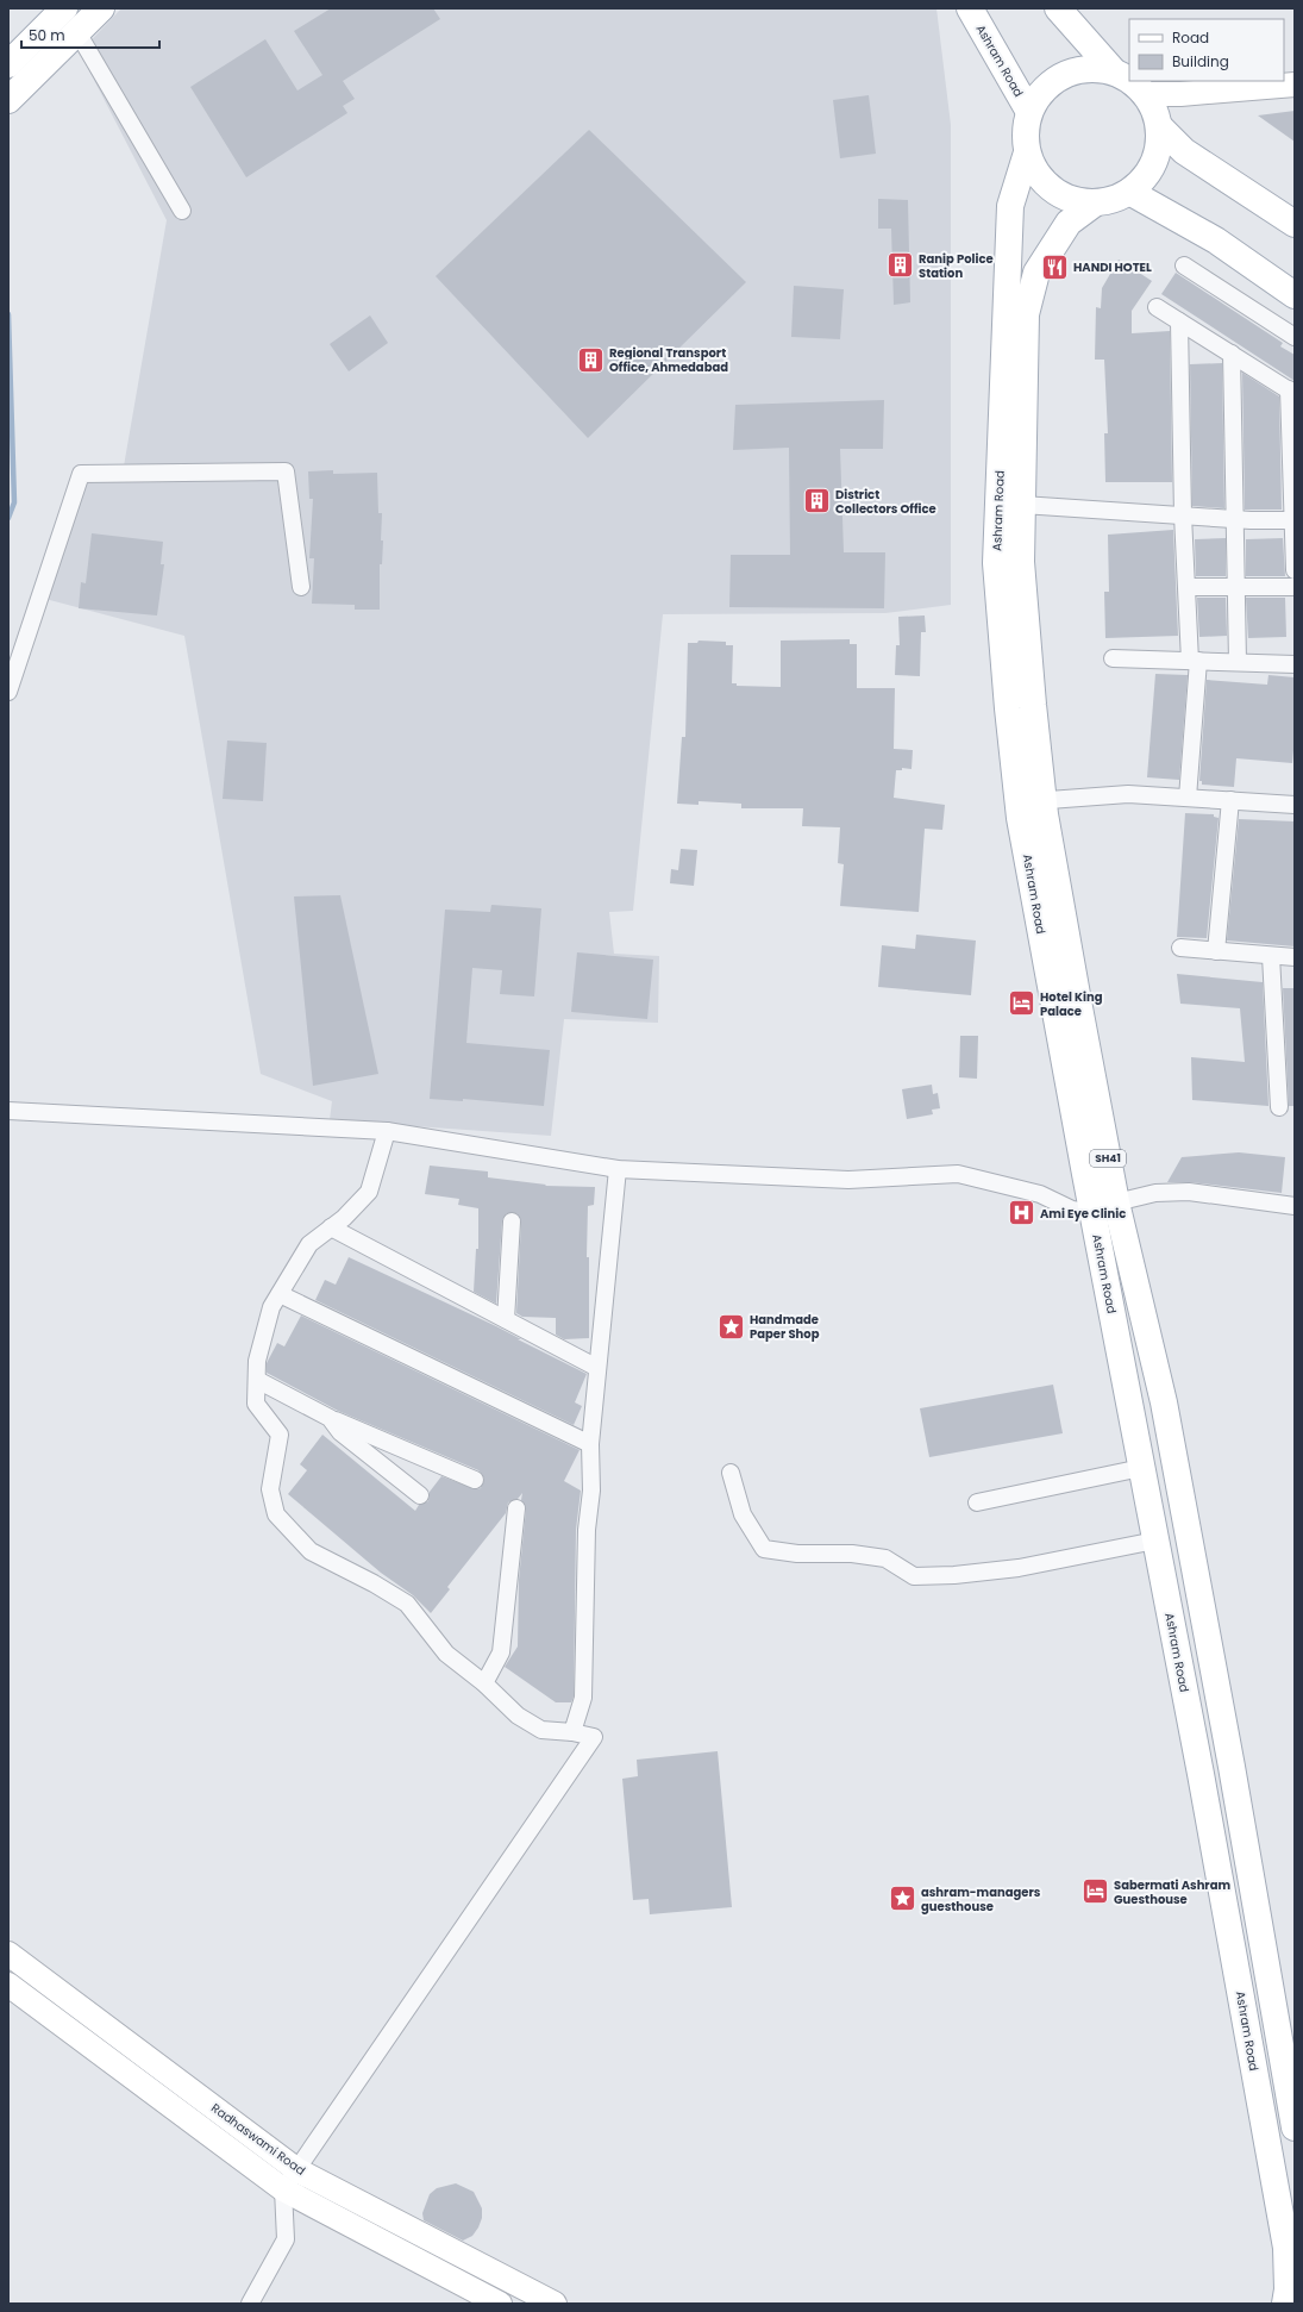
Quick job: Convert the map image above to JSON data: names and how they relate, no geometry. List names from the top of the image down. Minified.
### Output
{"streets":{"main road":["Ashram Road","SH41"],"street":["Radhaswami Road"]},"places":{"building":["Ranip Police Station","Regional Transport Office, Ahmedabad","District Collectors Office"],"restaurant":["HANDI HOTEL"],"hotel":["Hotel King Palace","Sabermati Ashram Guesthouse"],"hospital":["Ami Eye Clinic"],"place":["Handmade Paper Shop","ashram-managers guesthouse"]},"legend":["Road","Building"],"scale_bar":"50 m"}
